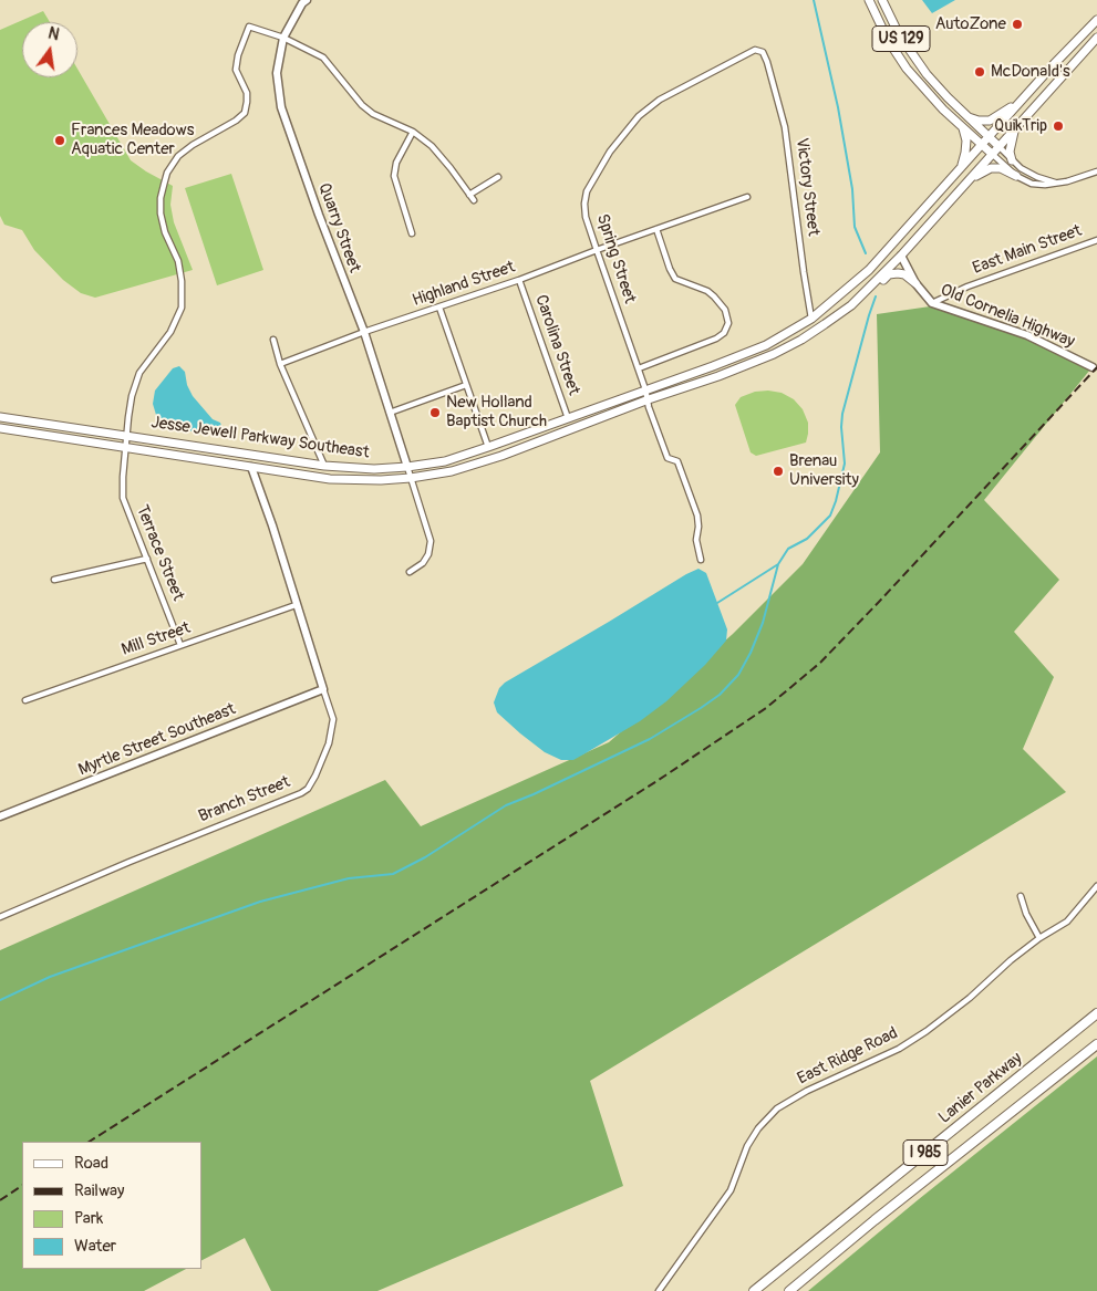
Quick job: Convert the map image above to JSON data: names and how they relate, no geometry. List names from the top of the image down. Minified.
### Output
{"streets":{"highway":["Lanier Parkway","I 985"],"main road":["US 129","Jesse Jewell Parkway Southeast"],"street":["Victory Street","Quarry Street","East Main Street","Spring Street","Highland Street","Old Cornelia Highway","Carolina Street","Terrace Street","Mill Street","Myrtle Street Southeast","Branch Street","East Ridge Road"]},"crossings":[["US 129","Jesse Jewell Parkway Southeast"],["Victory Street","Spring Street"],["Victory Street","Jesse Jewell Parkway Southeast"],["Quarry Street","Highland Street"],["Quarry Street","Jesse Jewell Parkway Southeast"],["Quarry Street","Terrace Street"],["East Main Street","Old Cornelia Highway"],["Spring Street","Highland Street"],["Spring Street","Jesse Jewell Parkway Southeast"],["Highland Street","Carolina Street"],["Old Cornelia Highway","Jesse Jewell Parkway Southeast"],["Carolina Street","Jesse Jewell Parkway Southeast"],["Jesse Jewell Parkway Southeast","Terrace Street"],["Jesse Jewell Parkway Southeast","Branch Street"],["Terrace Street","Mill Street"],["Mill Street","Branch Street"],["Myrtle Street Southeast","Branch Street"]],"places":["AutoZone","McDonald's","QuikTrip","Frances Meadows Aquatic Center","New Holland Baptist Church","Brenau University"],"legend":["Road","Railway","Park","Water"],"north":"top"}
